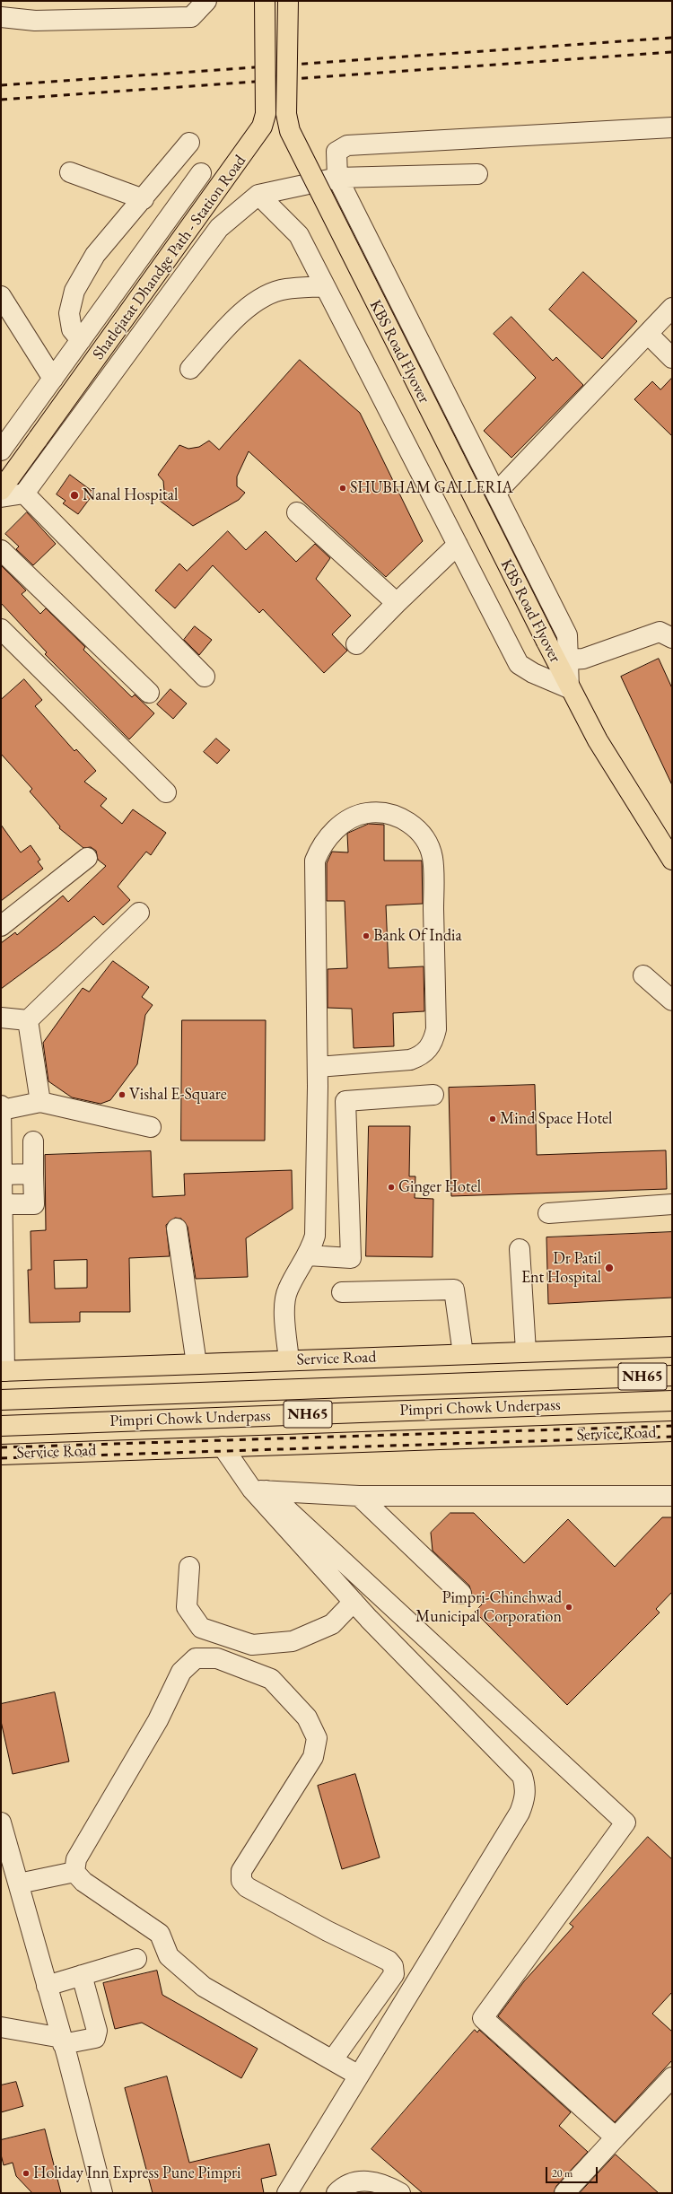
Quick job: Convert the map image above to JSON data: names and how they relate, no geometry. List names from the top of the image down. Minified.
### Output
{"streets":{"main road":["Shatlejatat Dhandge Path - Station Road","KBS Road Flyover","Service Road","NH65","Pimpri Chowk Underpass"]},"places":["SHUBHAM GALLERIA","Nanal Hospital","Bank Of India","Vishal E-Square","Mind Space Hotel","Ginger Hotel","Dr Patil Ent Hospital","Pimpri-Chinchwad Municipal Corporation","Holiday Inn Express Pune Pimpri"],"scale_bar":"20 m"}
